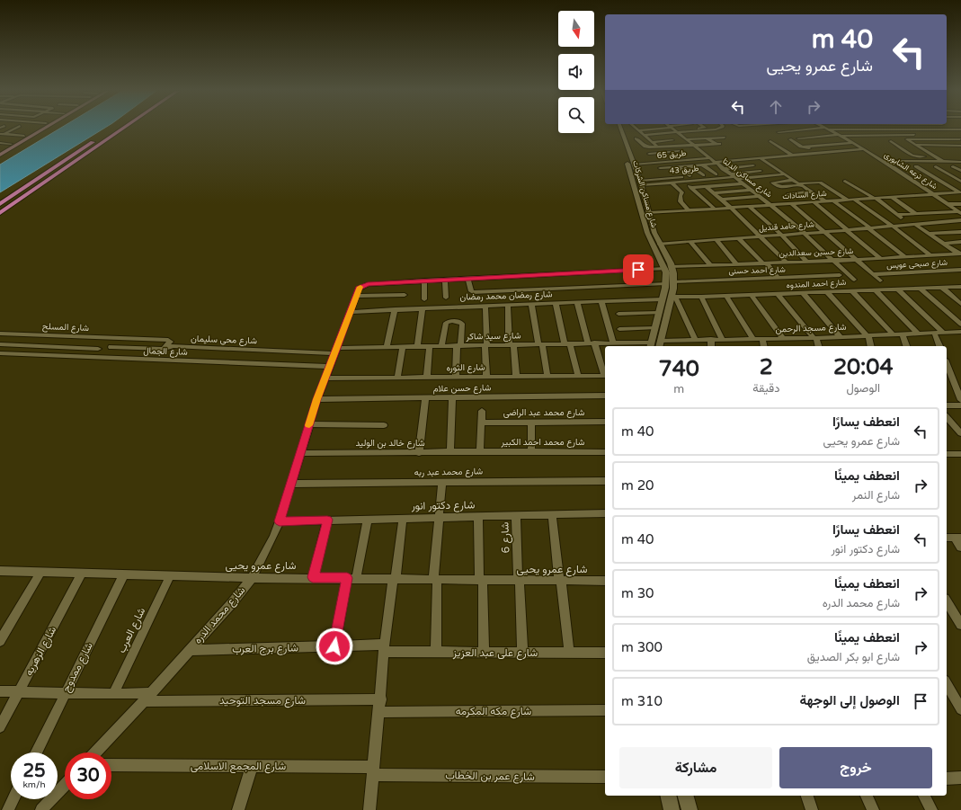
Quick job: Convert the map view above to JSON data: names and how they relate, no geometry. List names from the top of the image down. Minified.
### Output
{"streets":{"street":["طريق 65","طريق 43","شارع ترعه الشابورى","شارع مساكن الدلتا","شارع مساكن الشركات","شارع السادات","شارع حامد قنديل","شارع حسين سعدالدين","شارع صبحى عويس","شارع احمد حسنى","شارع احمد المندوه","شارع رمضان محمد رمضان","شارع المسلح","شارع مسجد الرحمن","شارع سيد شاكر","شارع محى سليمان","شارع الجمال","شارع الثوره","شارع حسن علام","شارع محمد عبد الراضى","شارع محمد احمد الكبير","شارع خالد بن الوليد","شارع محمد عبد ربه","شارع دكتور انور","شارع 6","شارع عمرو يحيى","شارع محمد الدره","شارع العرب","شارع برج العرب","شارع الزهريه","شارع على عبد العزيز","شارع ممدوح","شارع مسجد التوحيد","شارع مكه المكرمه","شارع المجمع الاسلامى","شارع عمر بن الخطاب"]},"crossings":[["طريق 65","شارع مساكن الدلتا"],["طريق 65","شارع مساكن الشركات"],["طريق 43","شارع مساكن الدلتا"],["طريق 43","شارع مساكن الشركات"],["شارع ترعه الشابورى","شارع السادات"],["شارع مساكن الدلتا","شارع السادات"],["شارع مساكن الدلتا","شارع حامد قنديل"],["شارع مساكن الدلتا","شارع حسين سعدالدين"],["شارع مساكن الشركات","شارع السادات"],["شارع مساكن الشركات","شارع حامد قنديل"],["شارع مساكن الشركات","شارع حسين سعدالدين"],["شارع حسين سعدالدين","شارع احمد حسنى"],["شارع حسين سعدالدين","شارع محمد الدره"],["شارع رمضان محمد رمضان","شارع محمد الدره"],["شارع المسلح","شارع محى سليمان"],["شارع سيد شاكر","شارع محى سليمان"],["شارع سيد شاكر","شارع محمد الدره"],["شارع محى سليمان","شارع محمد الدره"],["شارع الجمال","شارع محمد الدره"],["شارع الثوره","شارع محمد الدره"],["شارع حسن علام","شارع محمد الدره"],["شارع محمد احمد الكبير","شارع خالد بن الوليد"],["شارع خالد بن الوليد","شارع محمد الدره"],["شارع محمد عبد ربه","شارع محمد الدره"],["شارع دكتور انور","شارع 6"],["شارع دكتور انور","شارع محمد الدره"],["شارع 6","شارع عمرو يحيى"],["شارع 6","شارع على عبد العزيز"],["شارع عمرو يحيى","شارع محمد الدره"],["شارع عمرو يحيى","شارع العرب"],["شارع عمرو يحيى","شارع الزهريه"],["شارع عمرو يحيى","شارع ممدوح"],["شارع محمد الدره","شارع برج العرب"],["شارع محمد الدره","شارع مسجد التوحيد"],["شارع العرب","شارع مسجد التوحيد"],["شارع برج العرب","شارع على عبد العزيز"],["شارع الزهريه","شارع مسجد التوحيد"],["شارع ممدوح","شارع مسجد التوحيد"],["شارع المجمع الاسلامى","شارع عمر بن الخطاب"]],"north":"bottom","page":{"turn":["40 m","شارع عمرو يحيى"],"eta":["20:04","الوصول","2","دقيقة","740","m"],"list":[{"name":"انعطف يسارًا","note":"شارع عمرو يحيى","value":"40 m"},{"name":"انعطف يمينًا","note":"شارع النمر","value":"20 m"},{"name":"انعطف يسارًا","note":"شارع دكتور انور","value":"40 m"},{"name":"انعطف يمينًا","note":"شارع محمد الدره","value":"30 m"},{"name":"انعطف يمينًا","note":"شارع ابو بكر الصديق","value":"300 m"},{"name":"الوصول إلى الوجهة","value":"310 m"}],"buttons":["خروج","مشاركة"],"speed":"25 km/h","limit":"30"}}
